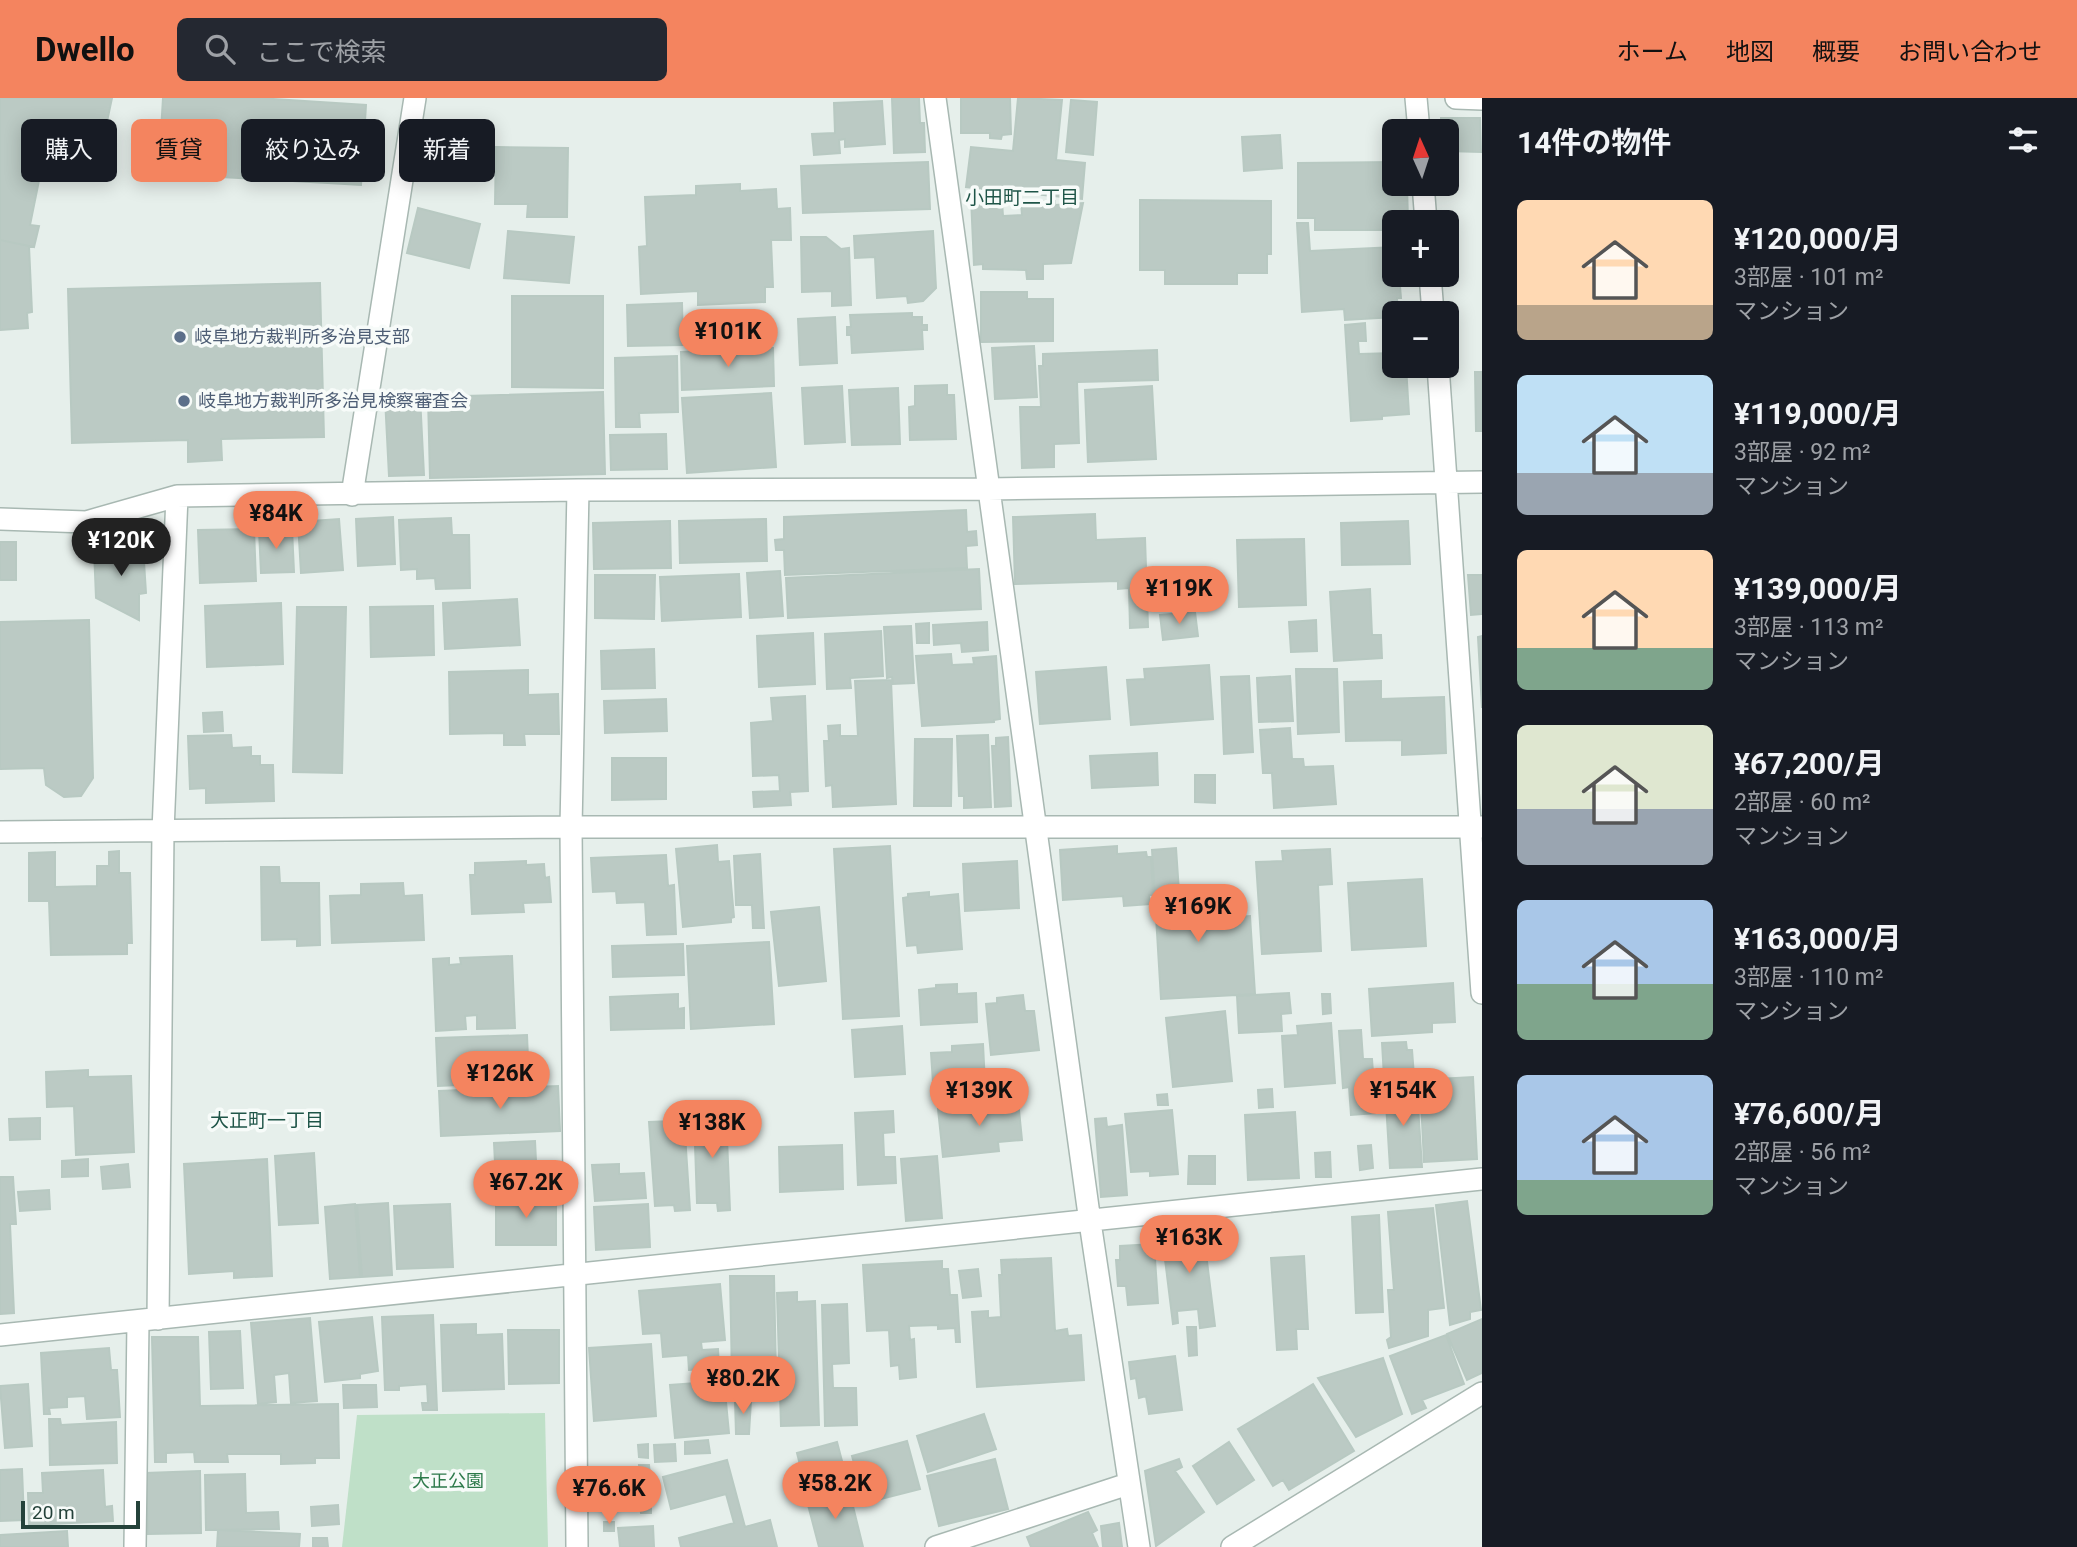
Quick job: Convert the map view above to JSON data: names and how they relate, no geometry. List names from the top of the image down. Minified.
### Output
{"districts":["小田町二丁目","大正町一丁目"],"parks":["大正公園"],"places":["岐阜地方裁判所多治見支部","岐阜地方裁判所多治見検察審査会"],"scale_bar":"20 m","north":"top","page":{"header":"Dwello","search":"ここで検索","nav":["ホーム","地図","概要","お問い合わせ"],"heading":"14件の物件","map_buttons":["+","−"],"chip":["購入","賃貸","絞り込み","新着"],"list":[{"name":"¥120,000/月","note":"3部屋 · 101 m² · マンション"},{"name":"¥119,000/月","note":"3部屋 · 92 m² · マンション"},{"name":"¥139,000/月","note":"3部屋 · 113 m² · マンション"},{"name":"¥67,200/月","note":"2部屋 · 60 m² · マンション"},{"name":"¥163,000/月","note":"3部屋 · 110 m² · マンション"},{"name":"¥76,600/月","note":"2部屋 · 56 m² · マンション"}],"price":["¥101K","¥84K","¥120K","¥119K","¥169K","¥126K","¥139K","¥154K","¥138K","¥67.2K","¥163K","¥80.2K","¥58.2K","¥76.6K"],"scale":"20 m"}}
